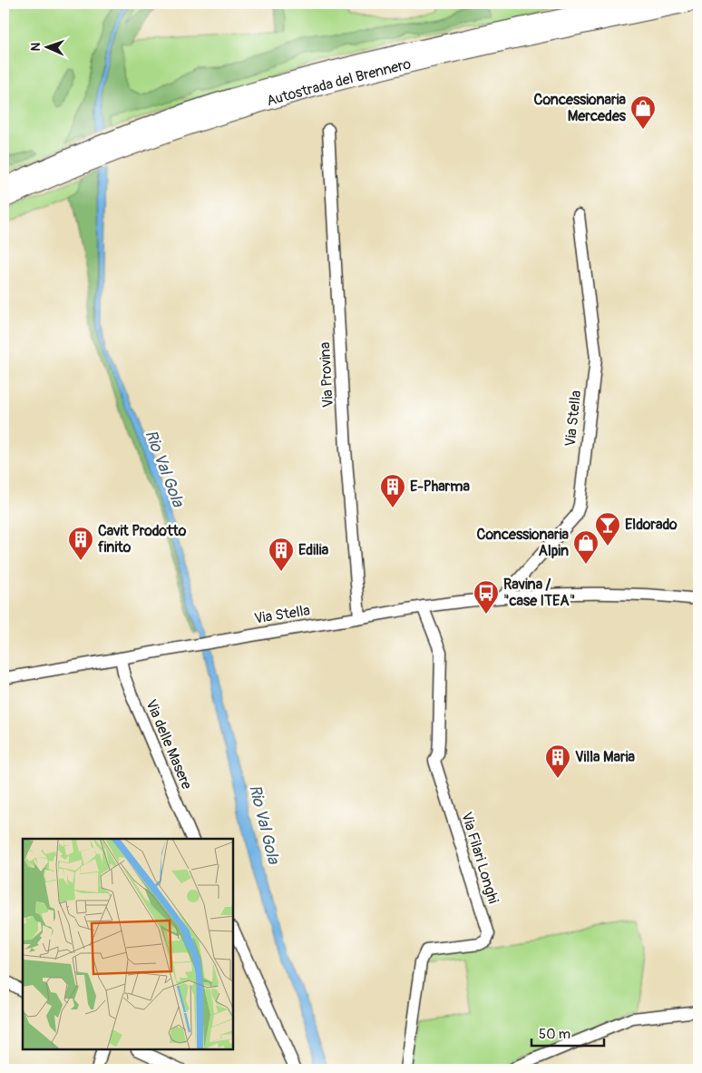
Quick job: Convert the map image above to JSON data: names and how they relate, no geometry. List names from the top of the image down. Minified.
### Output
{"streets":{"highway":["Autostrada del Brennero"],"street":["Via Provina","Via Stella","Via delle Masere","Via Filari Longhi"]},"crossings":[["Via Provina","Via Stella"],["Via Stella","Via delle Masere"],["Via Stella","Via Filari Longhi"]],"water":["Rio Val Gola"],"places":{"shop":["Concessionaria Mercedes","Concessionaria Alpin"],"building":["E-Pharma","Cavit Prodotto finito","Edilia","Villa Maria"],"bar":["Eldorado"],"bus stop":["Ravina / \"case ITEA\""]},"scale_bar":"50 m","north":"left"}
